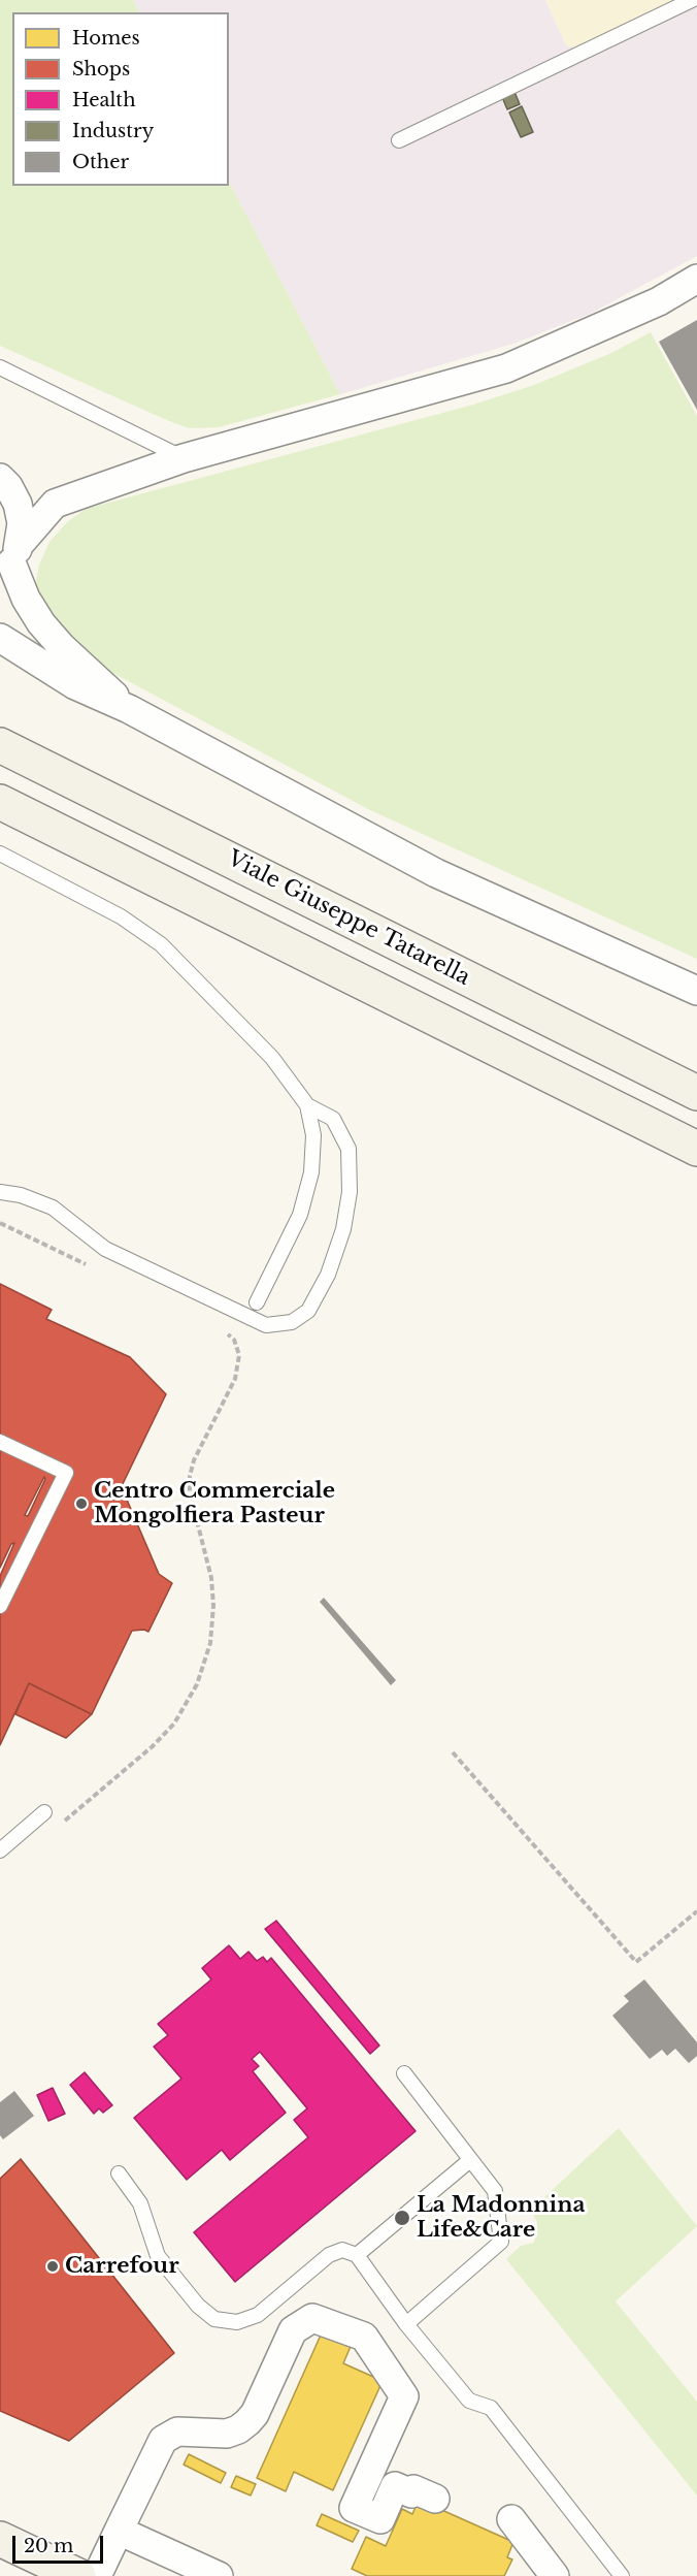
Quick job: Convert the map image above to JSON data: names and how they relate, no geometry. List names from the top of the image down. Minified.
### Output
{"streets":{"main road":["Viale Giuseppe Tatarella"]},"places":["Centro Commerciale Mongolfiera Pasteur","La Madonnina Life&Care","Carrefour"],"legend":["Homes","Shops","Health","Industry","Other"],"scale_bar":"20 m"}
